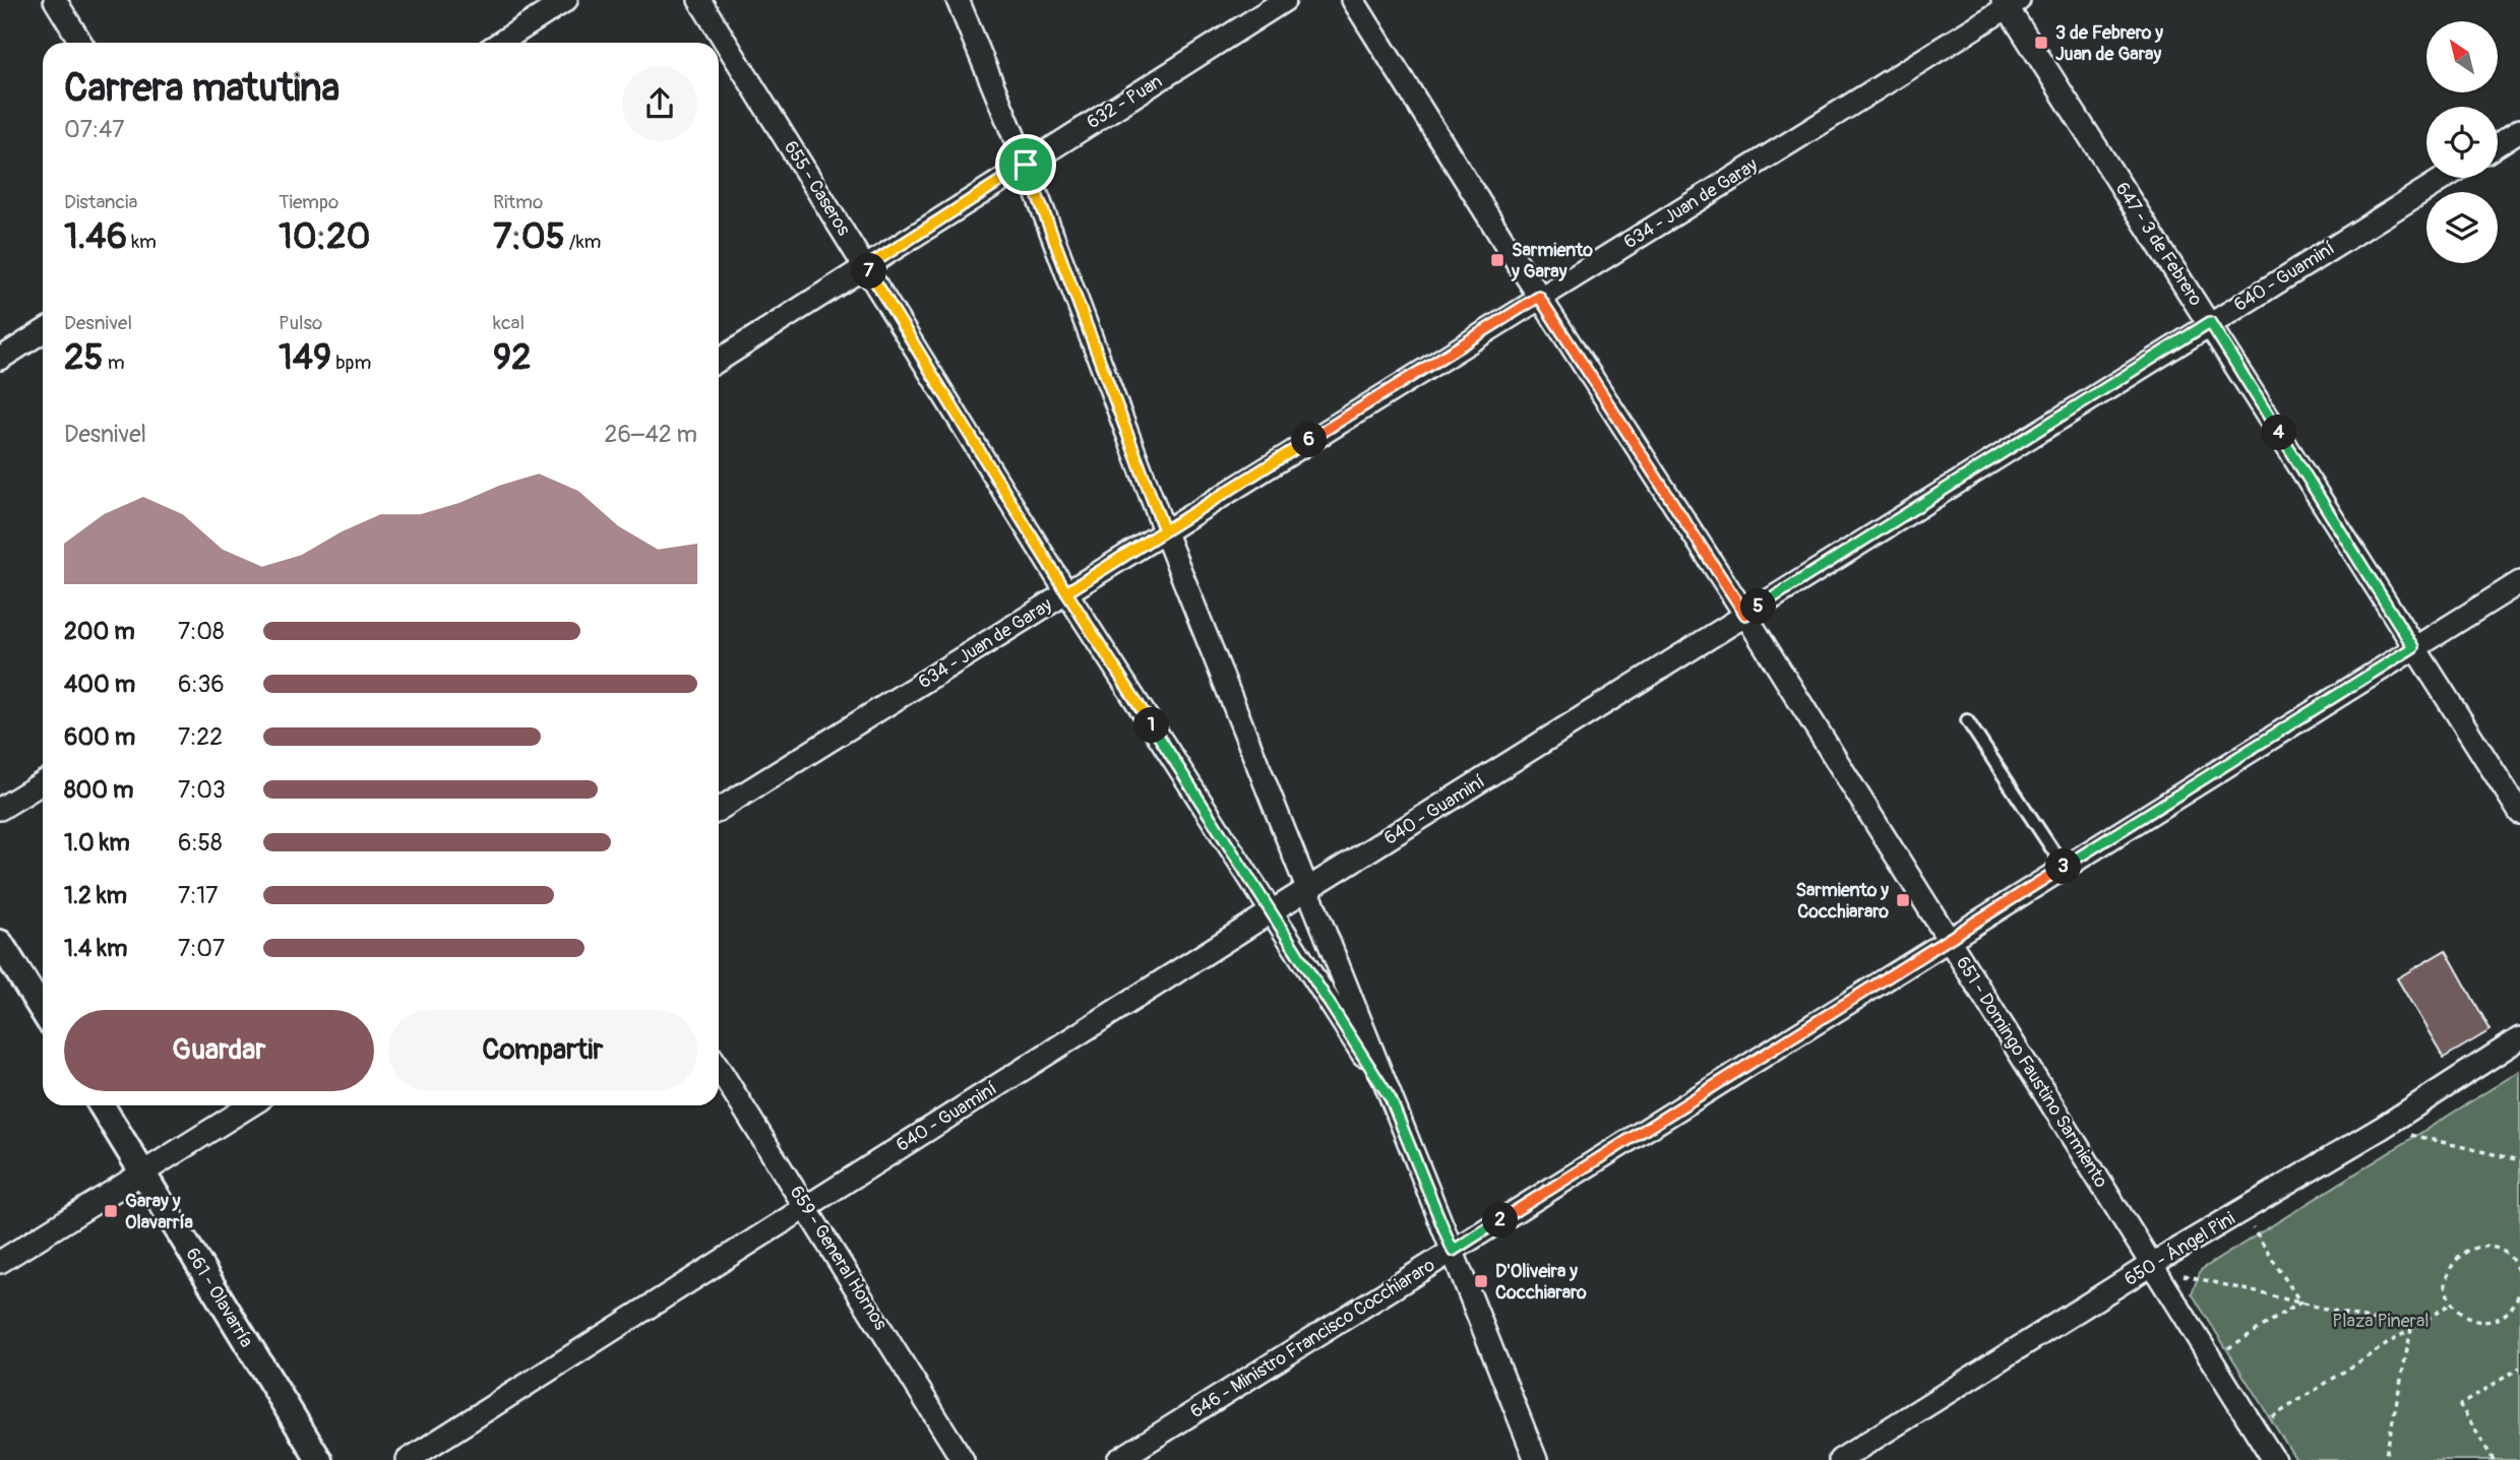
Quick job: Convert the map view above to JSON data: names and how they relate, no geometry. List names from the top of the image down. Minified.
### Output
{"streets":{"street":["632 - Puan","655 - Caseros","634 - Juan de Garay","647 - 3 de Febrero","640 - Guaminí","651 - Domingo Faustino Sarmiento","650 - Ángel Pini","659 - General Hornos","661 - Olavarría","646 - Ministro Francisco Cocchiararo"]},"crossings":[["632 - Puan","655 - Caseros"],["655 - Caseros","634 - Juan de Garay"],["655 - Caseros","640 - Guaminí"],["634 - Juan de Garay","647 - 3 de Febrero"],["634 - Juan de Garay","651 - Domingo Faustino Sarmiento"],["647 - 3 de Febrero","640 - Guaminí"],["647 - 3 de Febrero","646 - Ministro Francisco Cocchiararo"],["640 - Guaminí","651 - Domingo Faustino Sarmiento"],["640 - Guaminí","659 - General Hornos"],["651 - Domingo Faustino Sarmiento","650 - Ángel Pini"],["651 - Domingo Faustino Sarmiento","646 - Ministro Francisco Cocchiararo"]],"parks":["Plaza Pineral"],"places":{"transit":["3 de Febrero y Juan de Garay","Sarmiento y Garay","Sarmiento y Cocchiararo","Garay y Olavarría","D'Oliveira y Cocchiararo"]},"north":"top left","page":{"heading":["Carrera matutina","07:47"],"stats":[["Distancia","1.46 km"],["Tiempo","10:20"],["Ritmo","7:05 /km"],["Desnivel","25 m"],["Pulso","149 bpm"],["kcal","92"]],"pins":["7","4","6","5","1","3","2"],"chart":["Desnivel","26–42 m"],"list":[{"name":"200 m","note":"7:08"},{"name":"400 m","note":"6:36"},{"name":"600 m","note":"7:22"},{"name":"800 m","note":"7:03"},{"name":"1.0 km","note":"6:58"},{"name":"1.2 km","note":"7:17"},{"name":"1.4 km","note":"7:07"}],"buttons":["Guardar","Compartir"]}}
